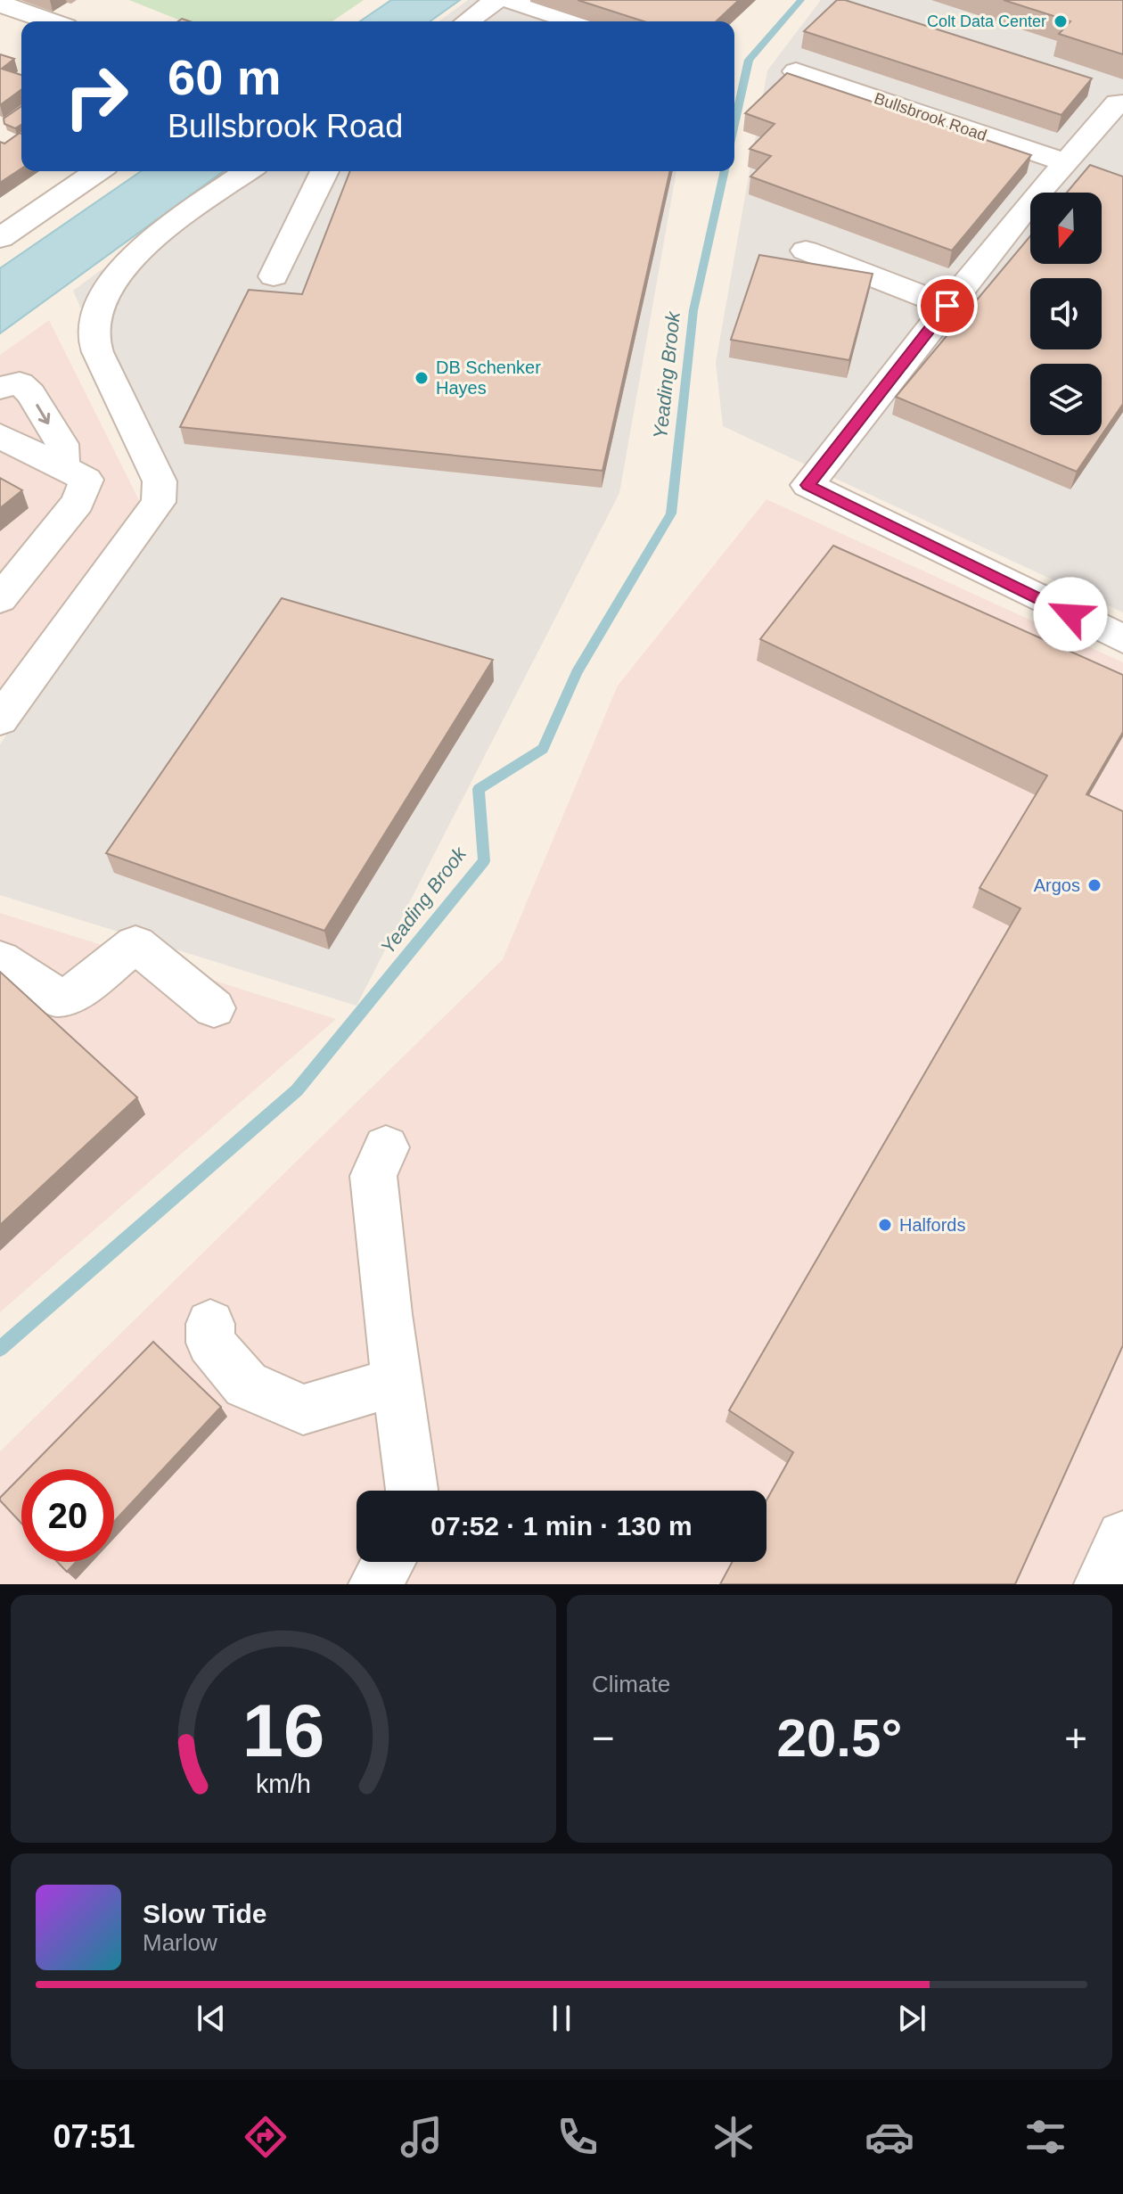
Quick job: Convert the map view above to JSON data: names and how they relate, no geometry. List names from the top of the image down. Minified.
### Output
{"streets":{"street":["Bullsbrook Road"]},"water":["Yeading Brook"],"places":["Colt Data Center","DB Schenker Hayes","Argos","Halfords"],"north":"bottom","page":{"turn":["60 m","Bullsbrook Road"],"limit":"20","trip":"07:52 · 1 min · 130 m","tile":"Climate","heat":["−","20.5°","+"],"song":["Slow Tide","Marlow"],"tabs":"07:51","gauge":["16","km/h"]}}
